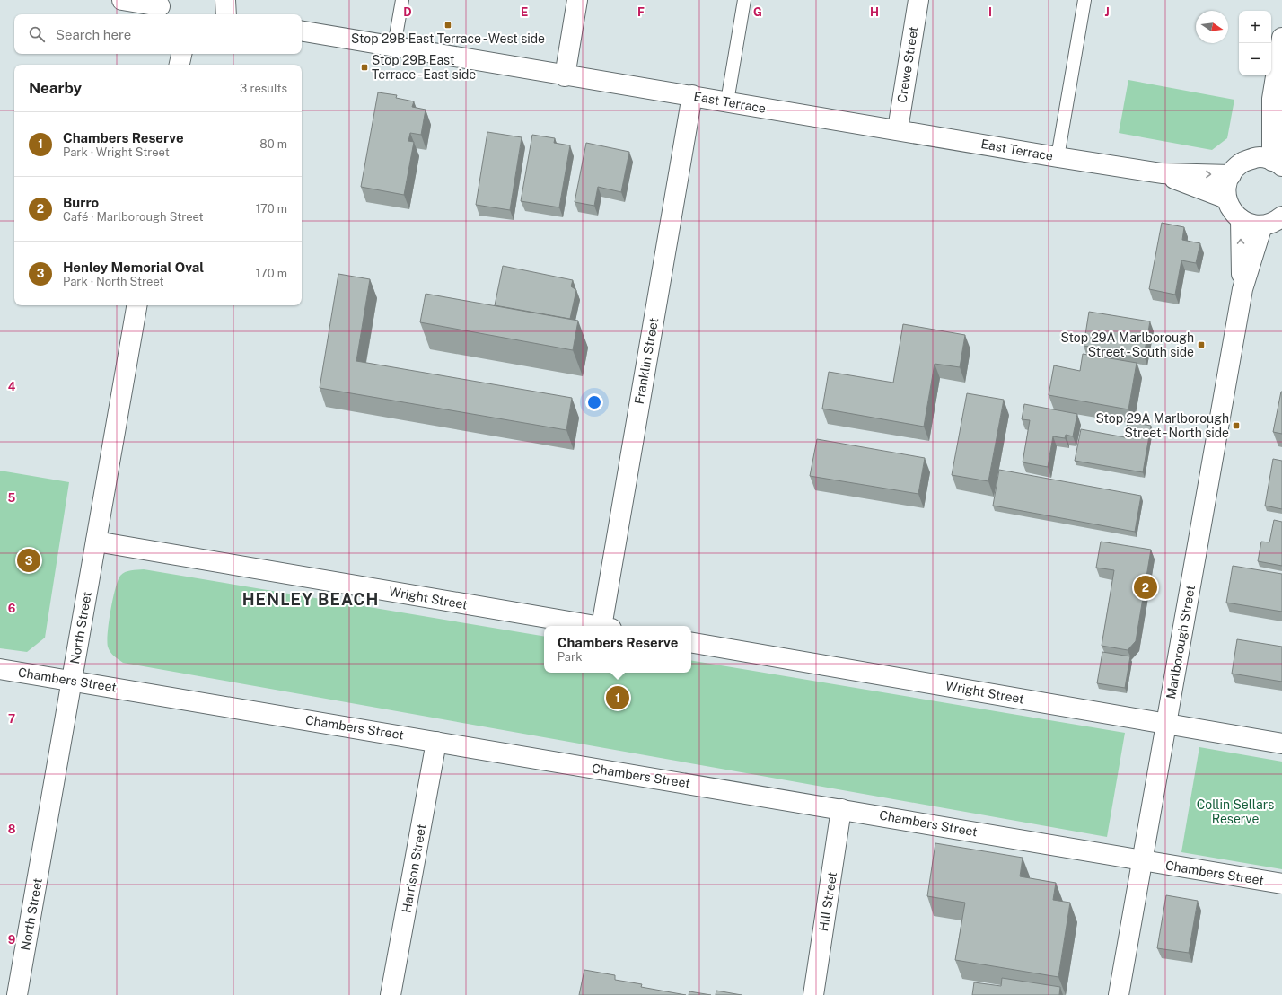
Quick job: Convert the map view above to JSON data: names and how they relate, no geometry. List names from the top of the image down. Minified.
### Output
{"streets":{"street":["Crewe Street","East Terrace","Franklin Street","Wright Street","North Street","Marlborough Street","Chambers Street","Harrison Street","Hill Street"]},"crossings":[["Crewe Street","East Terrace"],["East Terrace","Franklin Street"],["Wright Street","North Street"],["Wright Street","Marlborough Street"],["North Street","Chambers Street"],["Marlborough Street","Chambers Street"],["Chambers Street","Harrison Street"],["Chambers Street","Hill Street"]],"districts":["HENLEY BEACH"],"parks":["Collin Sellars Reserve"],"places":{"transit":["Stop 29B East Terrace - West side","Stop 29B East Terrace - East side","Stop 29A Marlborough Street - South side","Stop 29A Marlborough Street - North side"]},"north":"right","page":{"map_buttons":["+","−"],"search":"Search here","heading":["Nearby","3 results"],"list":[{"mark":"1","name":"Chambers Reserve","note":"Park · Wright Street","value":"80 m"},{"mark":"2","name":"Burro","note":"Café · Marlborough Street","value":"170 m"},{"mark":"3","name":"Henley Memorial Oval","note":"Park · North Street","value":"170 m"}],"pins":["3","2","1"],"popup":["Chambers Reserve","Park"]},"grid":{"columns":["D","E","F","G","H","I","J"],"rows":["4","5","6","7","8","9"]}}
